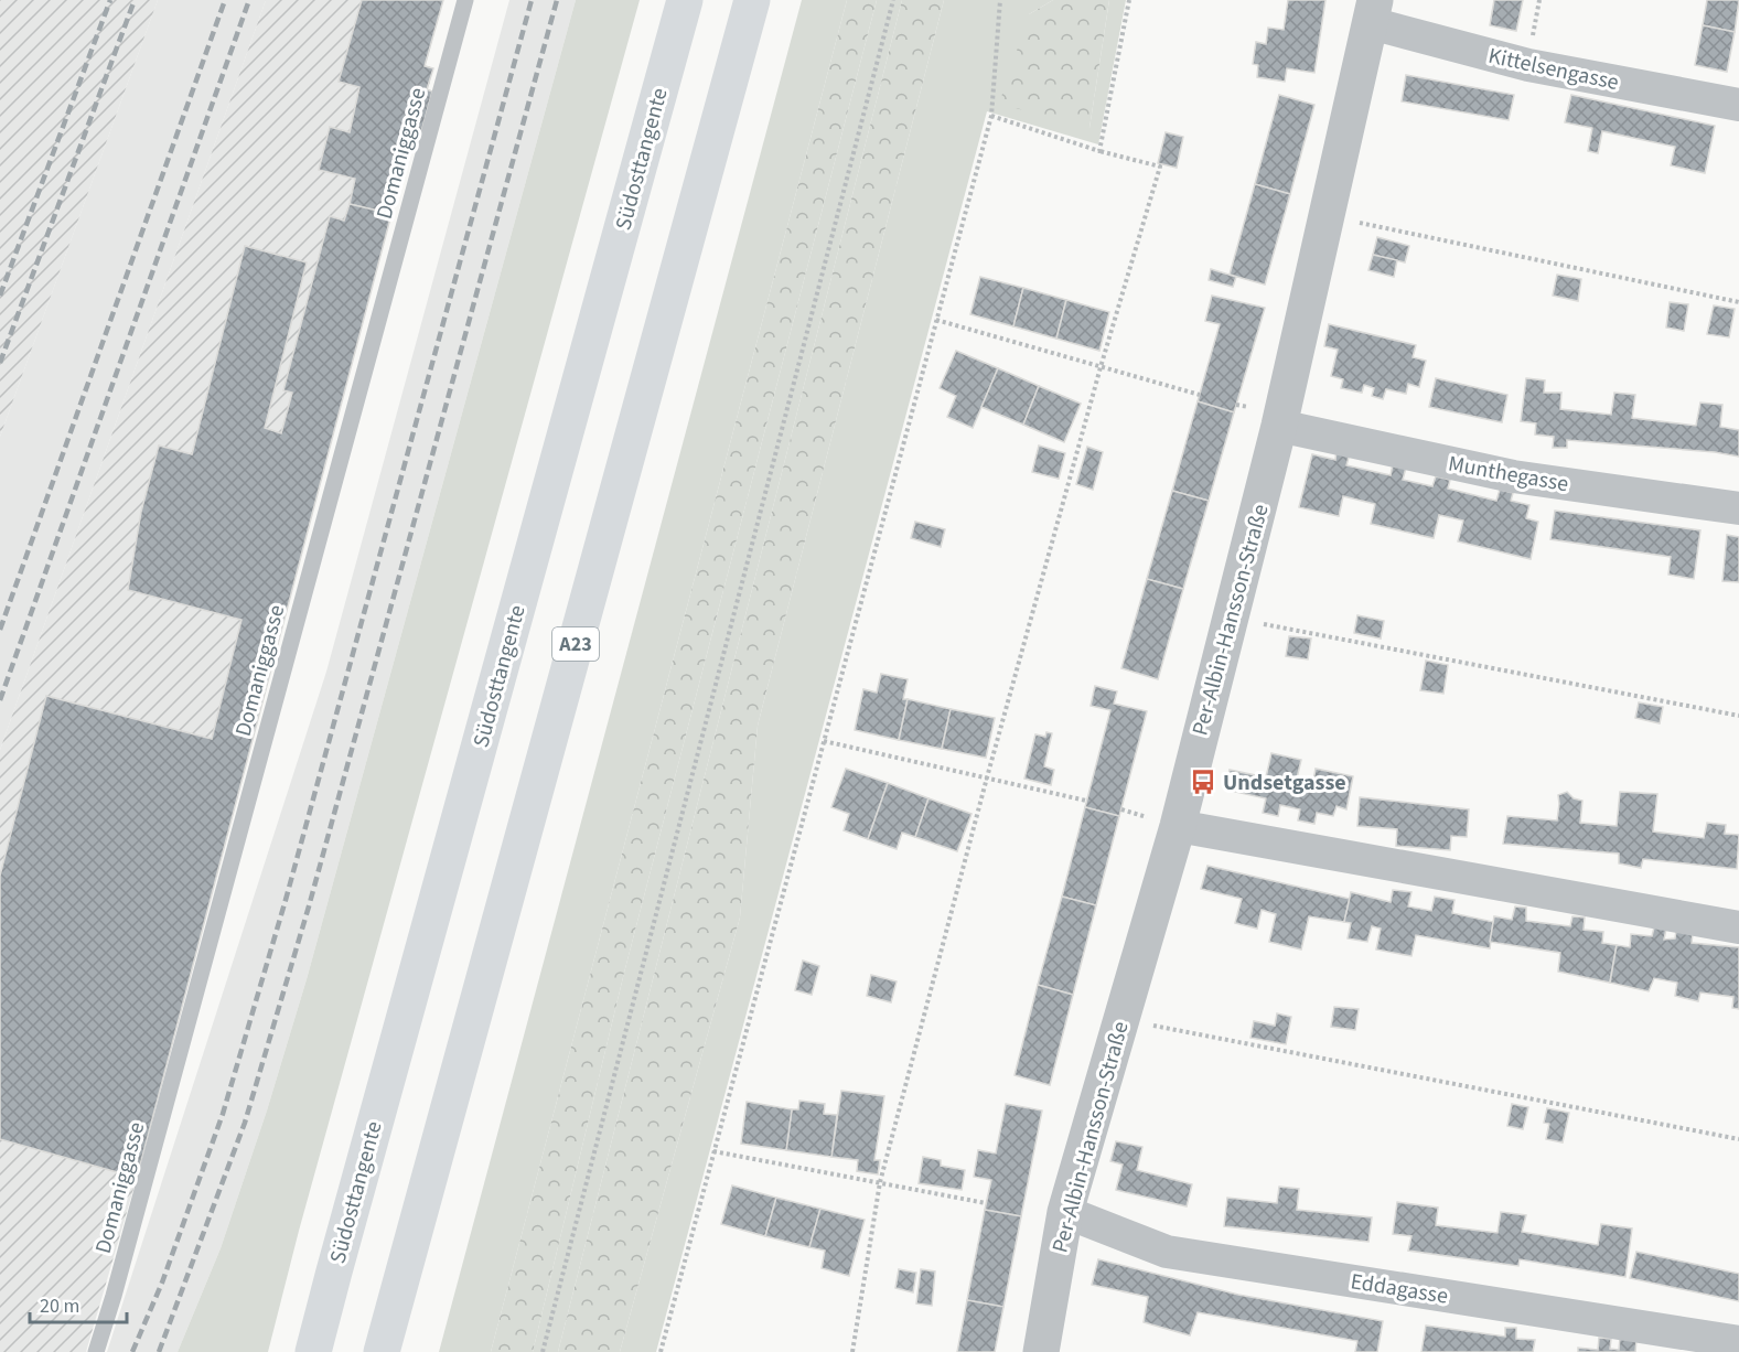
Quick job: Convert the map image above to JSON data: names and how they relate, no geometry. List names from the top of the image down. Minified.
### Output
{"streets":{"highway":["Südosttangente","A23"],"street":["Kittelsengasse","Munthegasse","Per-Albin-Hansson-Straße","Eddagasse"],"lane":["Domaniggasse"]},"crossings":[["Kittelsengasse","Per-Albin-Hansson-Straße"],["Munthegasse","Per-Albin-Hansson-Straße"],["Per-Albin-Hansson-Straße","Eddagasse"]],"places":{"bus stop":["Undsetgasse"]},"scale_bar":"20 m"}
